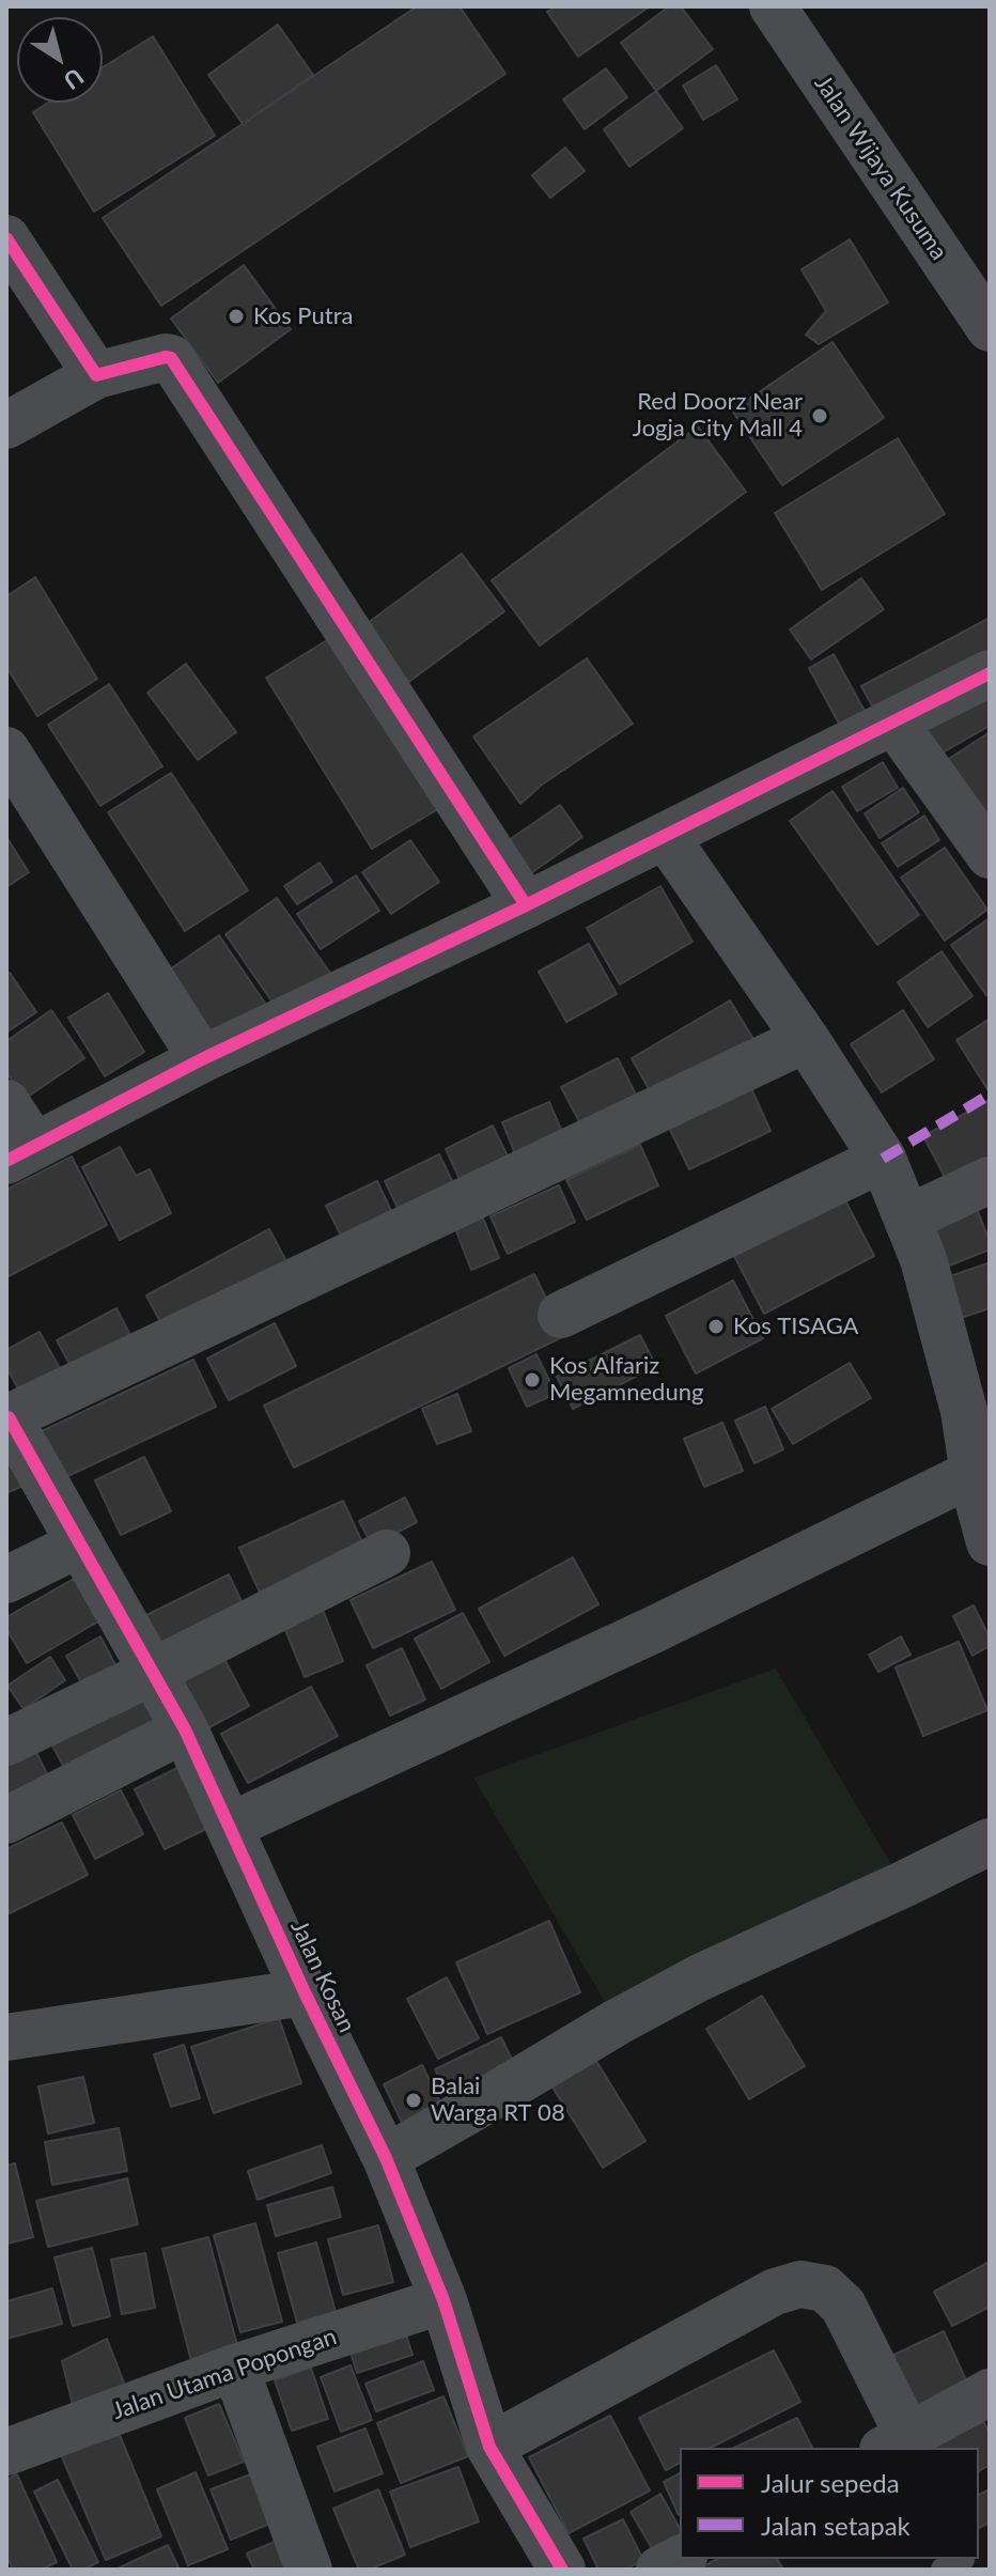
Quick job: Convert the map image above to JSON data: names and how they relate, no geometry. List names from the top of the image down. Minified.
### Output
{"streets":{"street":["Jalan Wijaya Kusuma","Jalan Kosan","Jalan Utama Popongan"]},"crossings":[["Jalan Kosan","Jalan Utama Popongan"]],"places":["Kos Putra","Red Doorz Near Jogja City Mall 4","Kos TISAGA","Kos Alfariz Megamnedung","Balai Warga RT 08"],"legend":["Jalur sepeda","Jalan setapak"],"north":"bottom right"}
